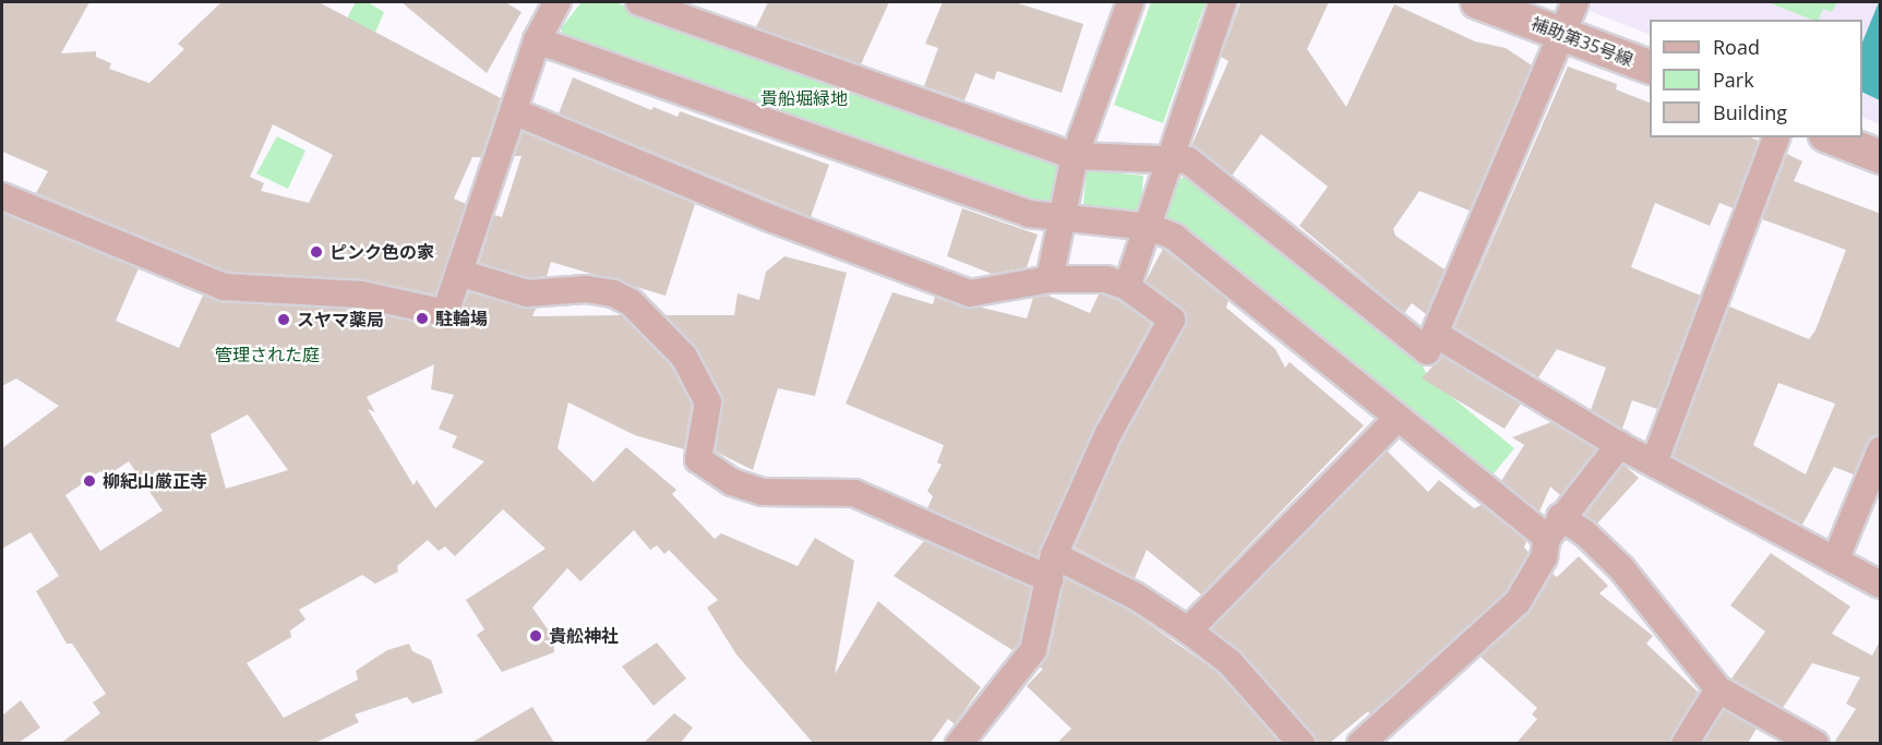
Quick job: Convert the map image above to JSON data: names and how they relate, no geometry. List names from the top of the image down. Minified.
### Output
{"streets":{"street":["補助第35号線"]},"parks":["貴船堀緑地","管理された庭"],"places":["ピンク色の家","駐輪場","スヤマ薬局","柳紀山厳正寺","貴舩神社"],"legend":["Road","Park","Building"]}
